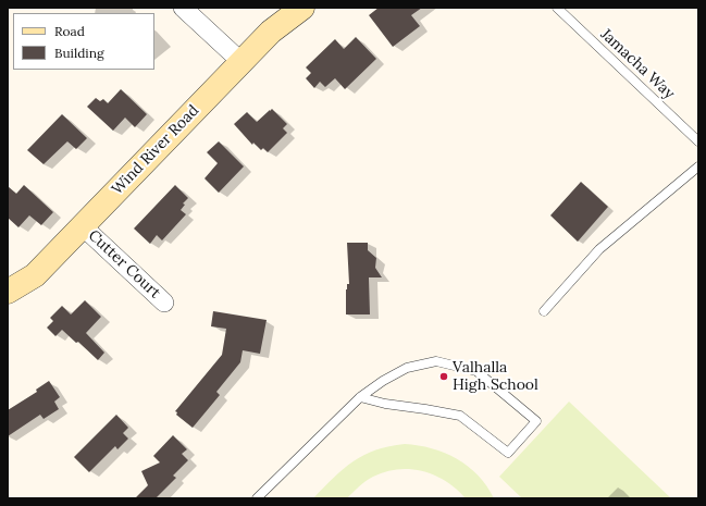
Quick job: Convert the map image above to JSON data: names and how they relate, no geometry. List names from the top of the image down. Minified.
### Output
{"streets":{"street":["Wind River Road","Cutter Court"],"lane":["Jamacha Way"]},"crossings":[["Wind River Road","Cutter Court"]],"places":["Valhalla High School"],"legend":["Road","Building"]}
